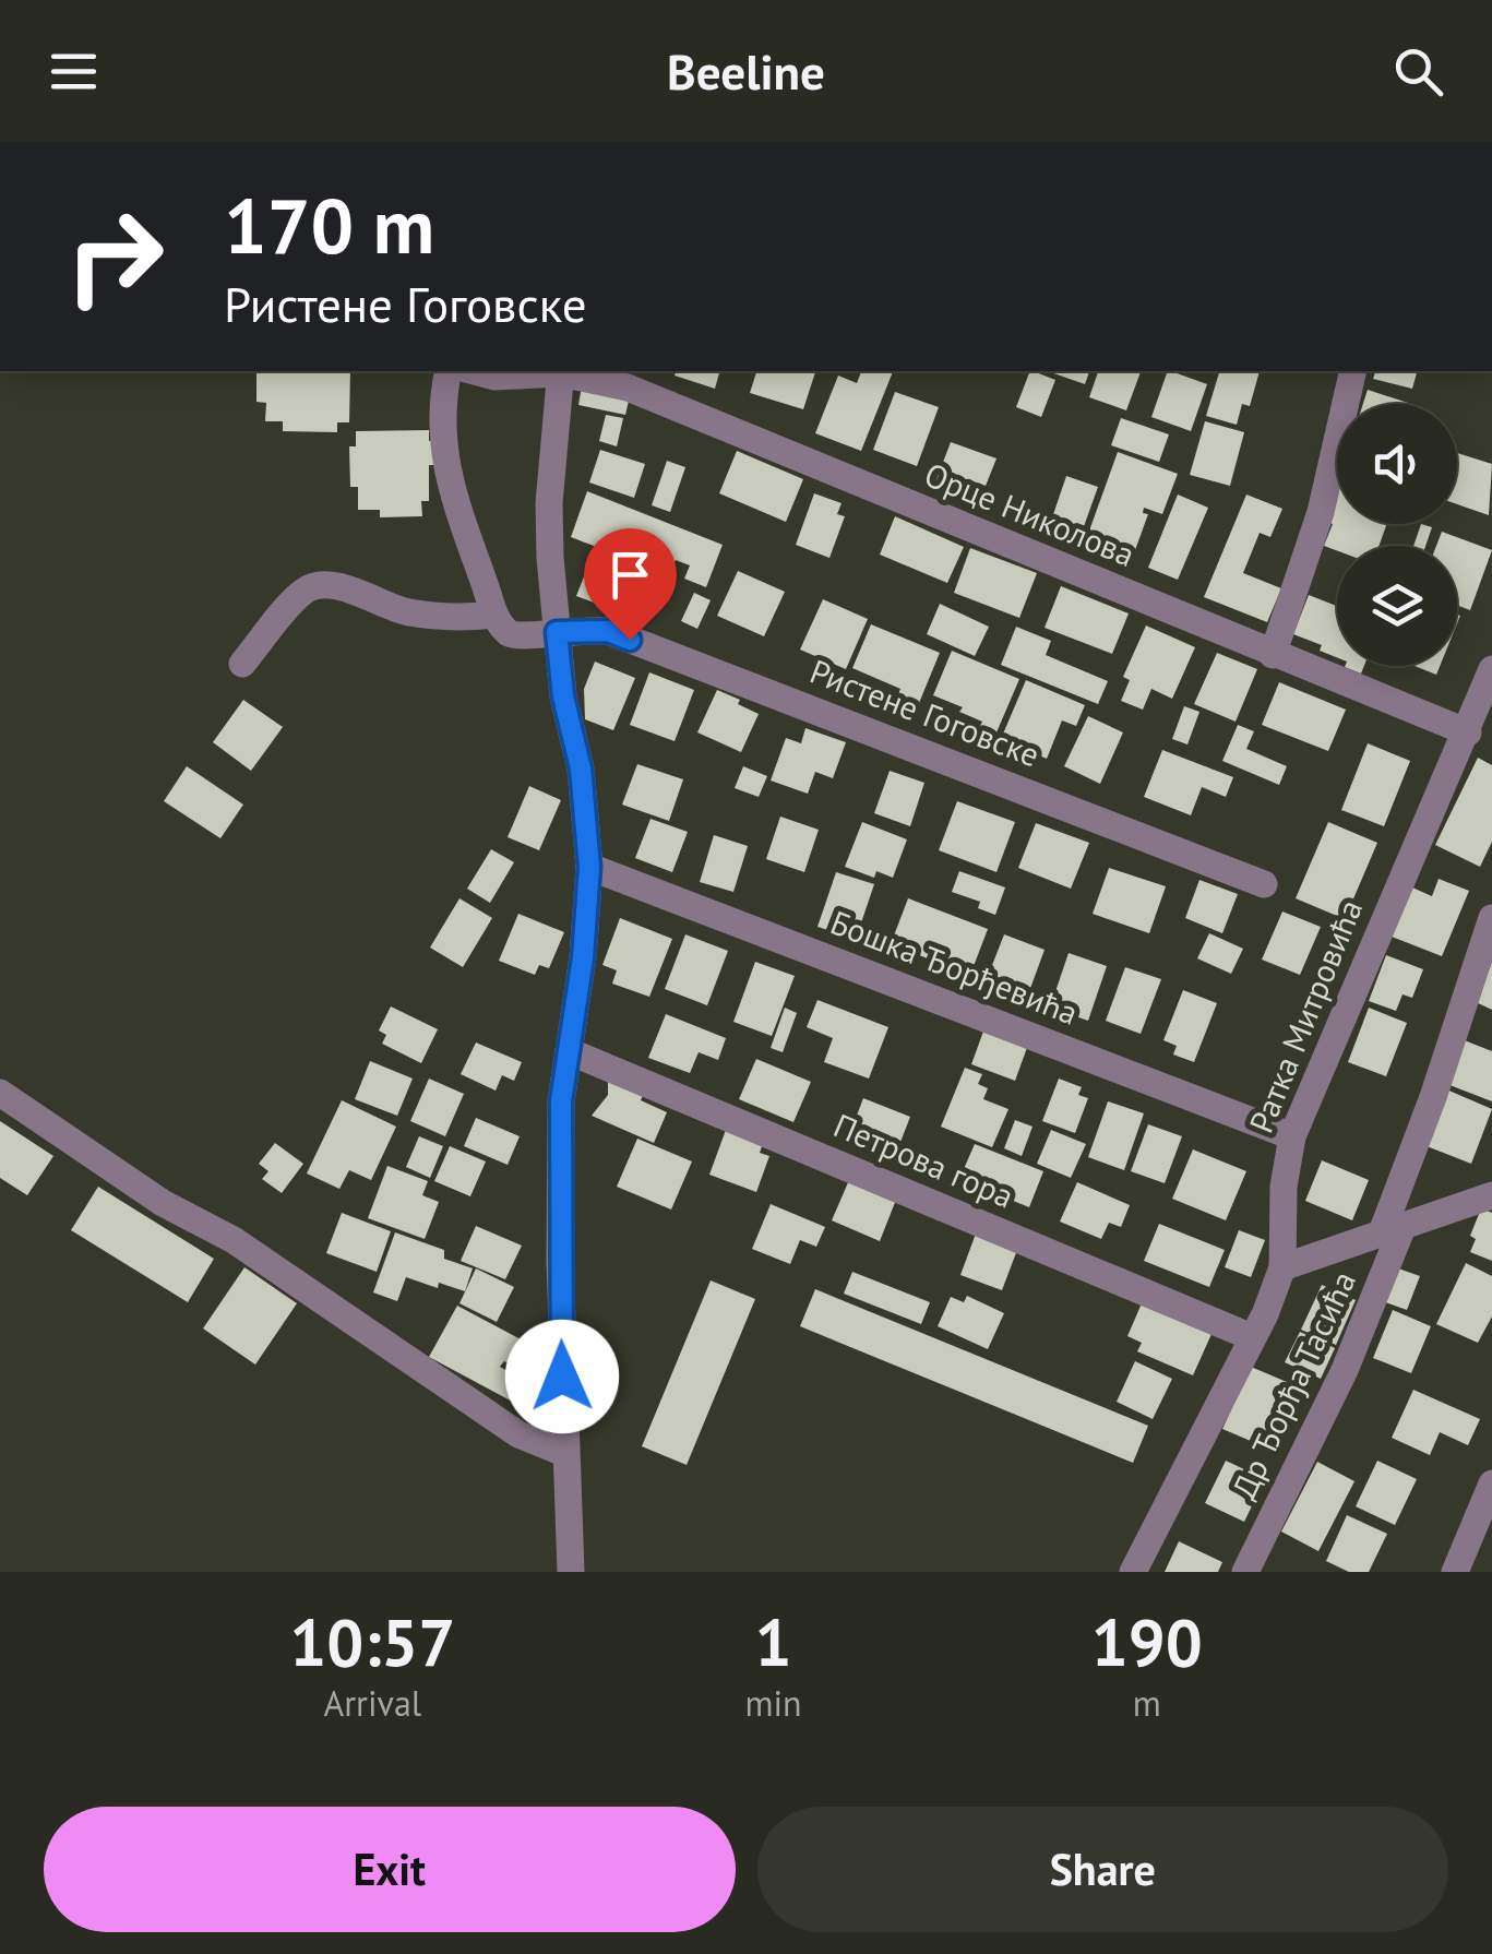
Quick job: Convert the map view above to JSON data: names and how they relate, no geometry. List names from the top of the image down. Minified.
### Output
{"streets":{"street":["Орце Николова","Ристене Гоговске","Бошка Ђорђевића","Ратка Митровића","Петрова гора","Др Ђорђа Тасића"]},"crossings":[["Орце Николова","Ратка Митровића"],["Бошка Ђорђевића","Ратка Митровића"],["Ратка Митровића","Петрова гора"]],"page":{"header":"Beeline","turn":["170 m","Ристене Гоговске"],"eta":["10:57","Arrival","1","min","190","m"],"buttons":["Exit","Share"]}}
